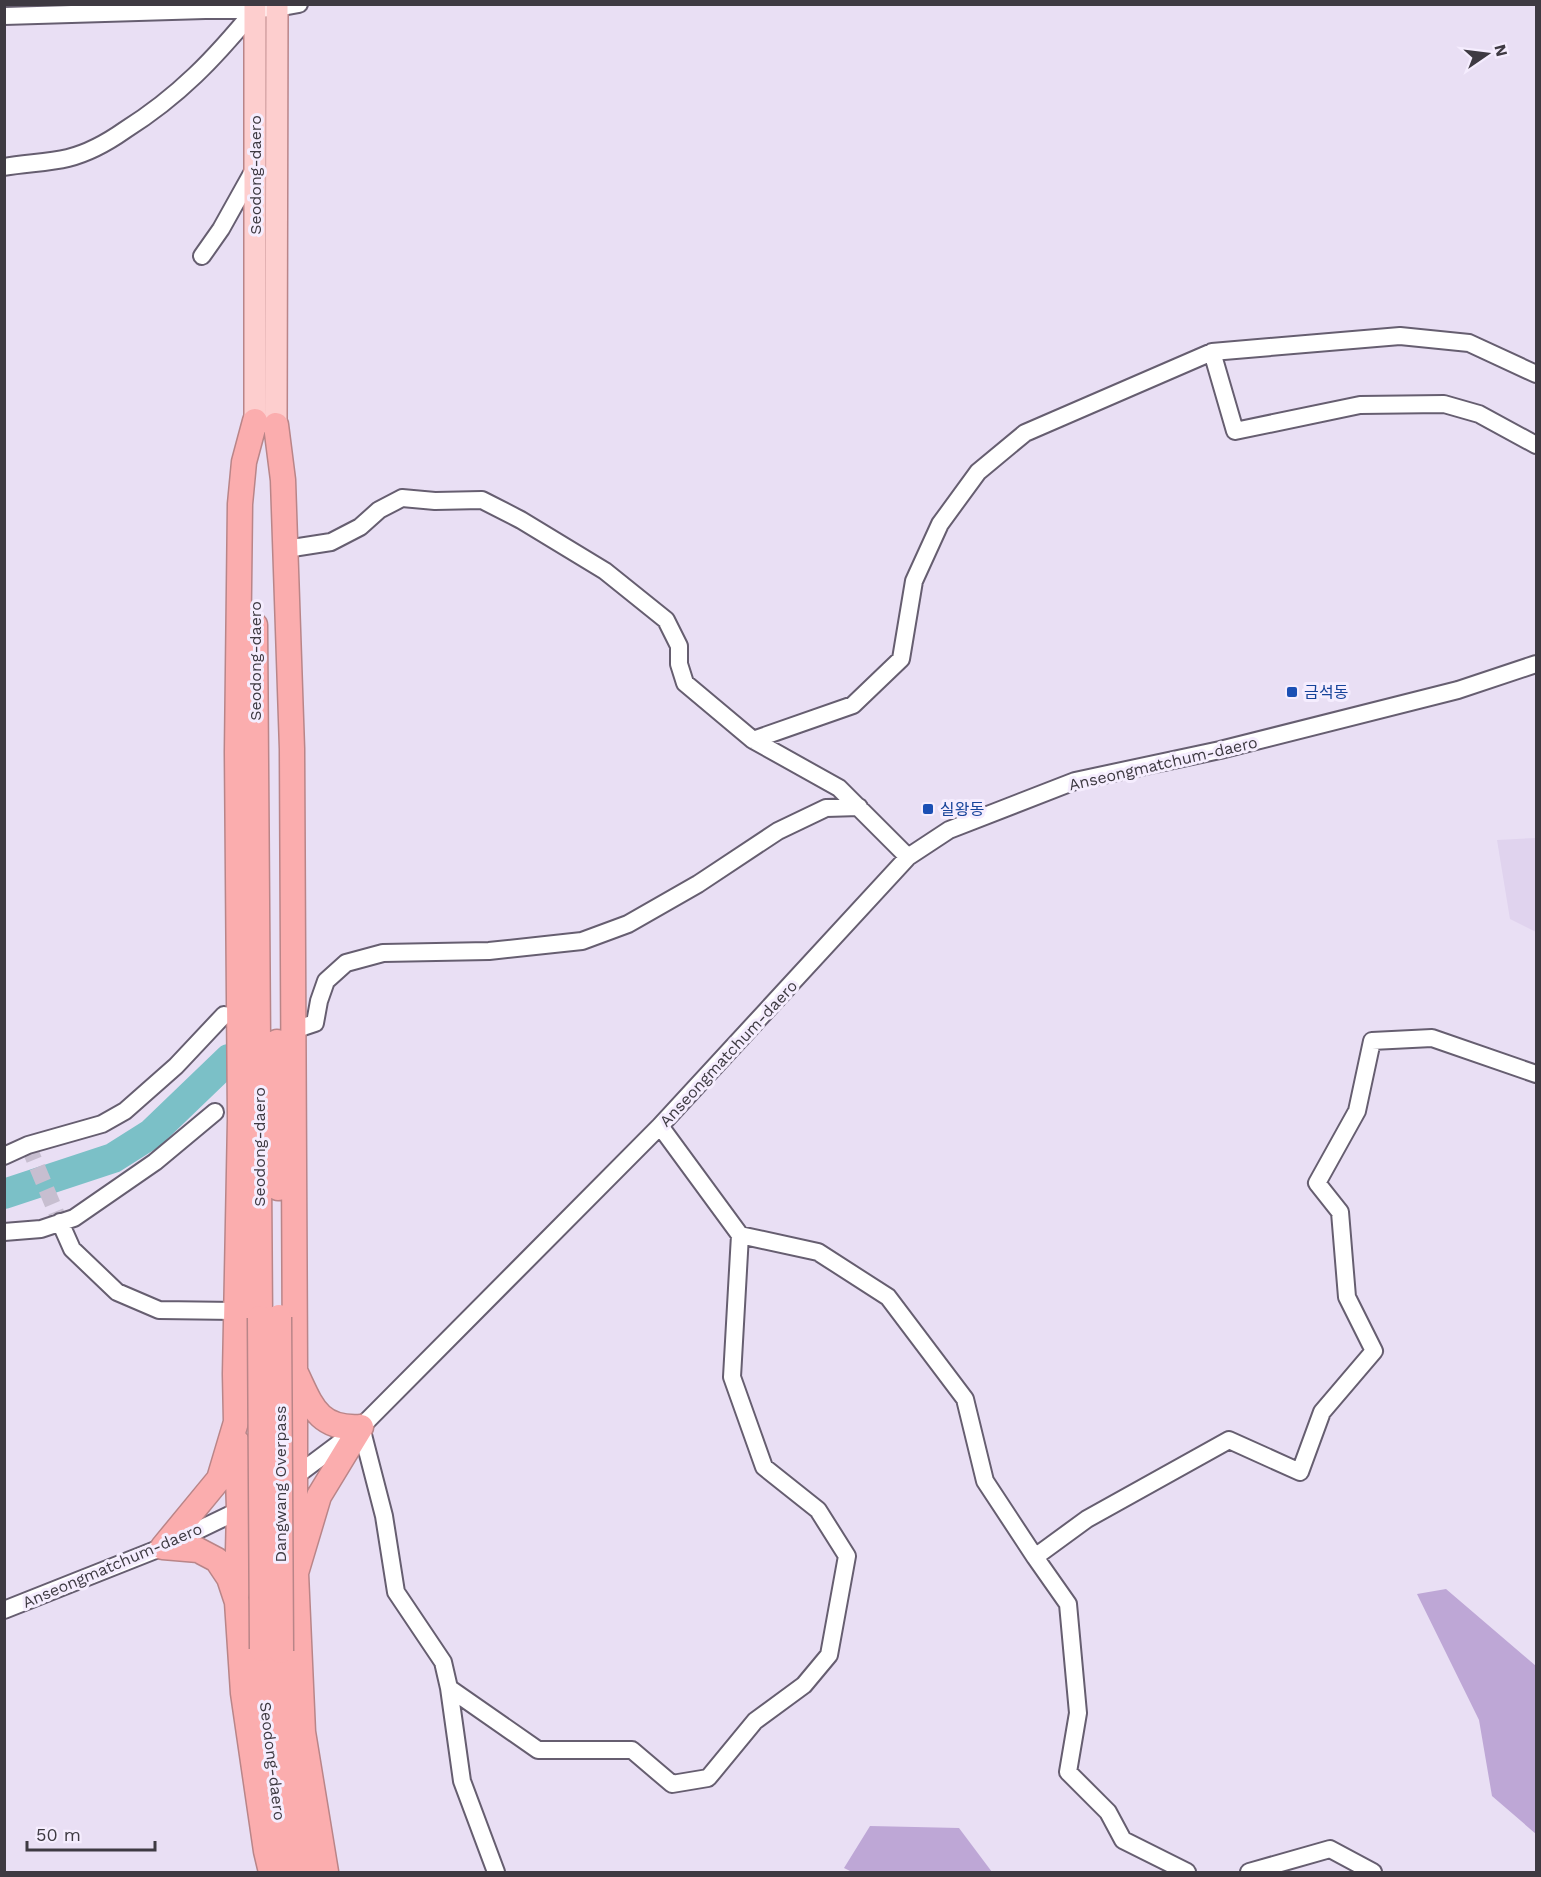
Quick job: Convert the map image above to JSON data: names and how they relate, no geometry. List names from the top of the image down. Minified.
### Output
{"streets":{"highway":["Seodong-daero","Dangwang Overpass"],"street":["Anseongmatchum-daero"]},"crossings":[["Seodong-daero","Dangwang Overpass"]],"places":{"transit":["금석동","실왕동"]},"scale_bar":"50 m","north":"right"}
